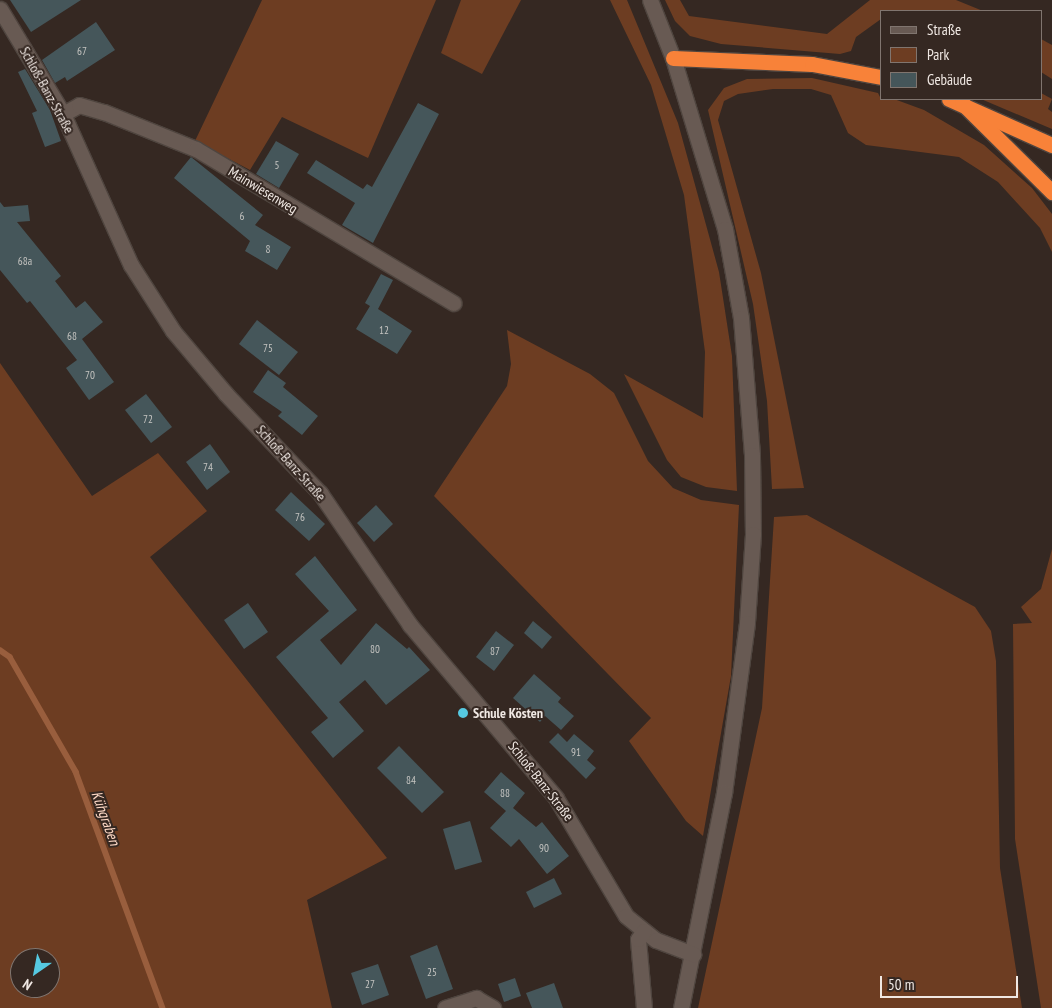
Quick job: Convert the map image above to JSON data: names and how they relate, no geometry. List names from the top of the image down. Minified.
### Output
{"streets":{"street":["Schloß-Banz-Straße","Mainwiesenweg"]},"crossings":[["Schloß-Banz-Straße","Mainwiesenweg"]],"water":["Kühgraben"],"places":["Schule Kösten"],"house_numbers":["67","5","6","8","68a","12","68","75","70","72","74","76","80","87","91","84","88","90","25","27"],"legend":["Straße","Park","Gebäude"],"scale_bar":"50 m","north":"bottom left"}
